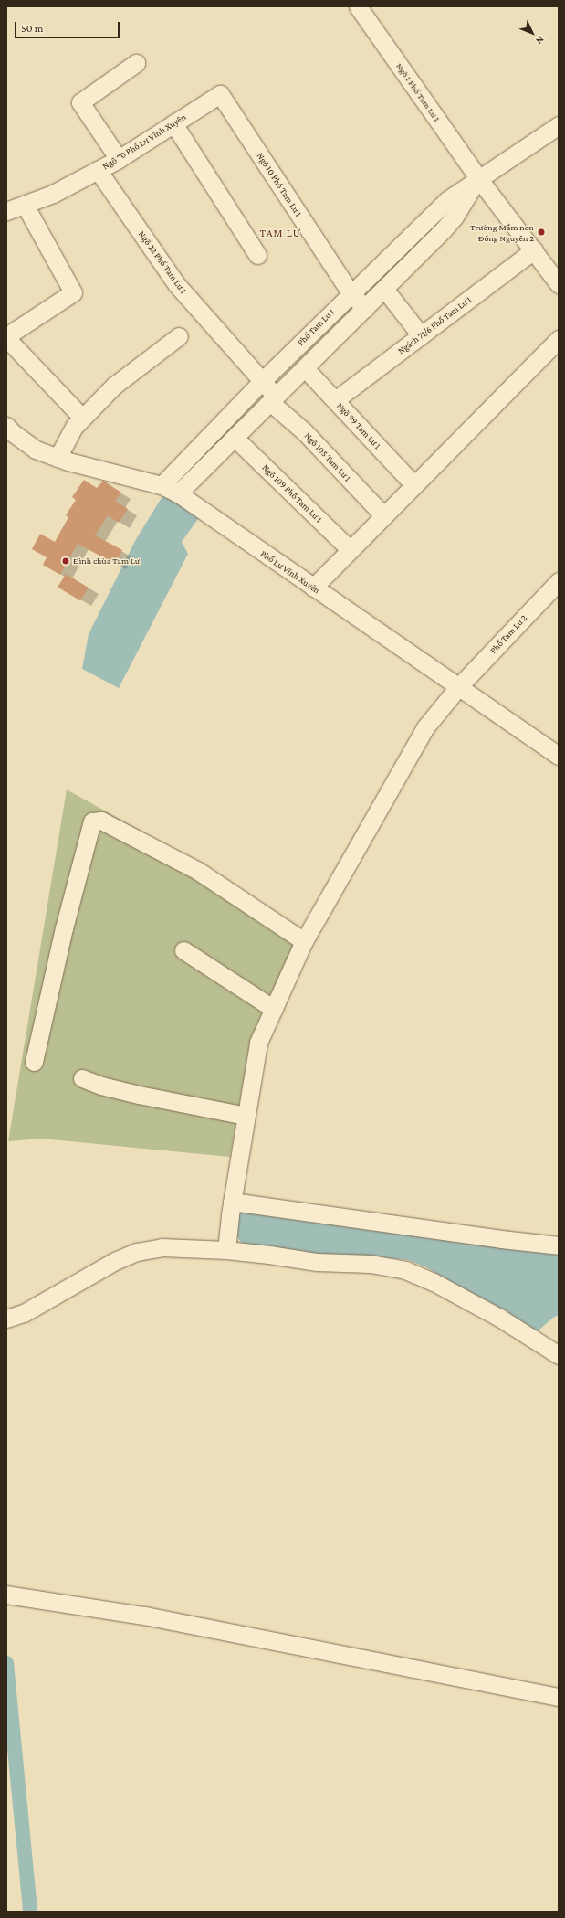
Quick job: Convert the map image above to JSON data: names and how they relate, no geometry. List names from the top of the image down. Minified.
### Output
{"streets":{"street":["Ngõ 1 Phố Tam Lư 1","Ngõ 70 Phố Lư Vĩnh Xuyên","Ngõ 10 Phố Tam Lư 1","Ngõ 22 Phố Tam Lư 1","Ngách 71/6 Phố Tam Lư 1","Phố Tam Lư 1","Ngõ 99 Tam Lư 1","Ngõ 105 Tam Lư 1","Ngõ 109 Phố Tam Lư 1","Phố Lư Vĩnh Xuyên","Phố Tam Lư 2"]},"crossings":[["Ngõ 1 Phố Tam Lư 1","Ngách 71/6 Phố Tam Lư 1"],["Ngõ 1 Phố Tam Lư 1","Phố Tam Lư 1"],["Ngõ 70 Phố Lư Vĩnh Xuyên","Ngõ 10 Phố Tam Lư 1"],["Ngõ 70 Phố Lư Vĩnh Xuyên","Ngõ 22 Phố Tam Lư 1"],["Ngõ 10 Phố Tam Lư 1","Phố Tam Lư 1"],["Ngõ 22 Phố Tam Lư 1","Phố Tam Lư 1"],["Ngõ 22 Phố Tam Lư 1","Ngõ 105 Tam Lư 1"],["Ngách 71/6 Phố Tam Lư 1","Ngõ 99 Tam Lư 1"],["Phố Tam Lư 1","Ngõ 99 Tam Lư 1"],["Phố Tam Lư 1","Ngõ 105 Tam Lư 1"],["Phố Tam Lư 1","Ngõ 109 Phố Tam Lư 1"],["Phố Tam Lư 1","Phố Lư Vĩnh Xuyên"],["Phố Lư Vĩnh Xuyên","Phố Tam Lư 2"]],"districts":["TAM LƯ"],"places":["Trường Mầm non Đồng Nguyên 2","Đình chùa Tam Lư"],"scale_bar":"50 m","north":"bottom right"}
